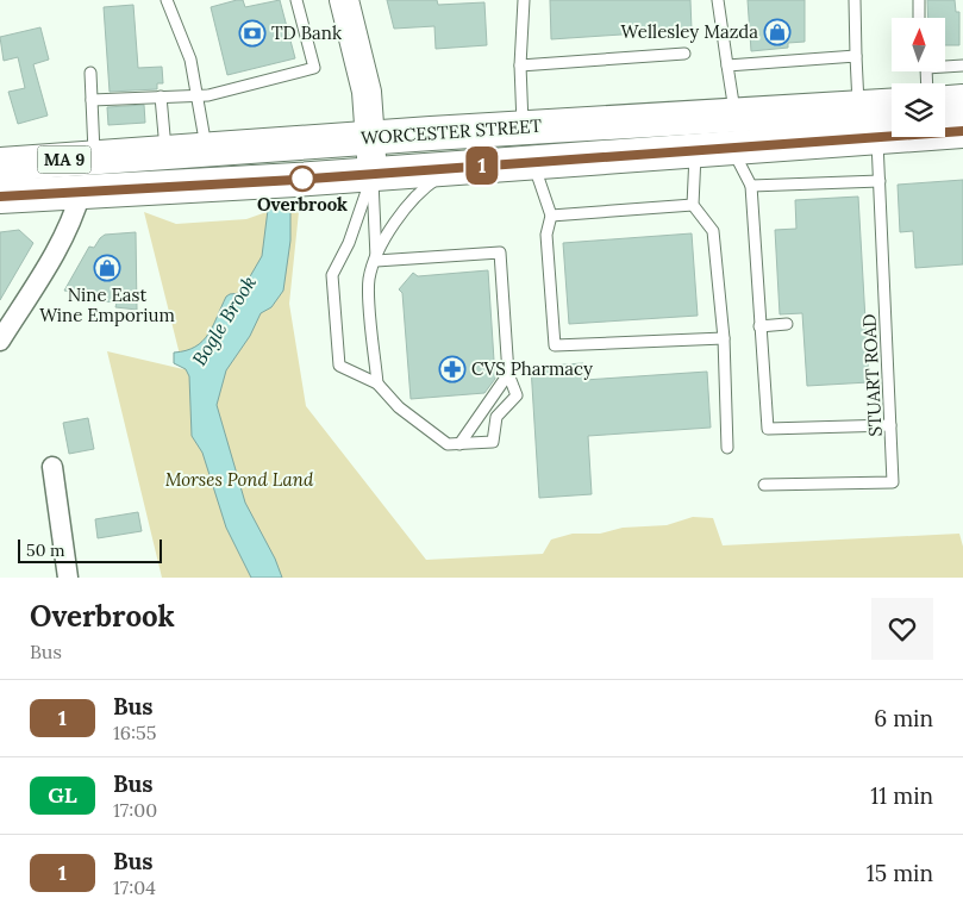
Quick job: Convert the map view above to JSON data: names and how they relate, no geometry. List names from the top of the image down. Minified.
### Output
{"streets":{"highway":["WORCESTER STREET","MA 9"],"lane":["STUART ROAD"]},"crossings":[["WORCESTER STREET","STUART ROAD"]],"water":["Bogle Brook"],"parks":["Morses Pond Land"],"places":{"shop":["Wellesley Mazda","Nine East Wine Emporium"],"bank":["TD Bank"],"other":["Overbrook"],"pharmacy":["CVS Pharmacy"]},"lines":["bus line 1"],"scale_bar":"50 m","north":"top","page":{"on_map":"1","scale":"50 m","heading":["Overbrook","Bus"],"list":[{"mark":"1","name":"Bus","note":"16:55","value":"6 min"},{"mark":"GL","name":"Bus","note":"17:00","value":"11 min"},{"mark":"1","name":"Bus","note":"17:04","value":"15 min"}]}}
